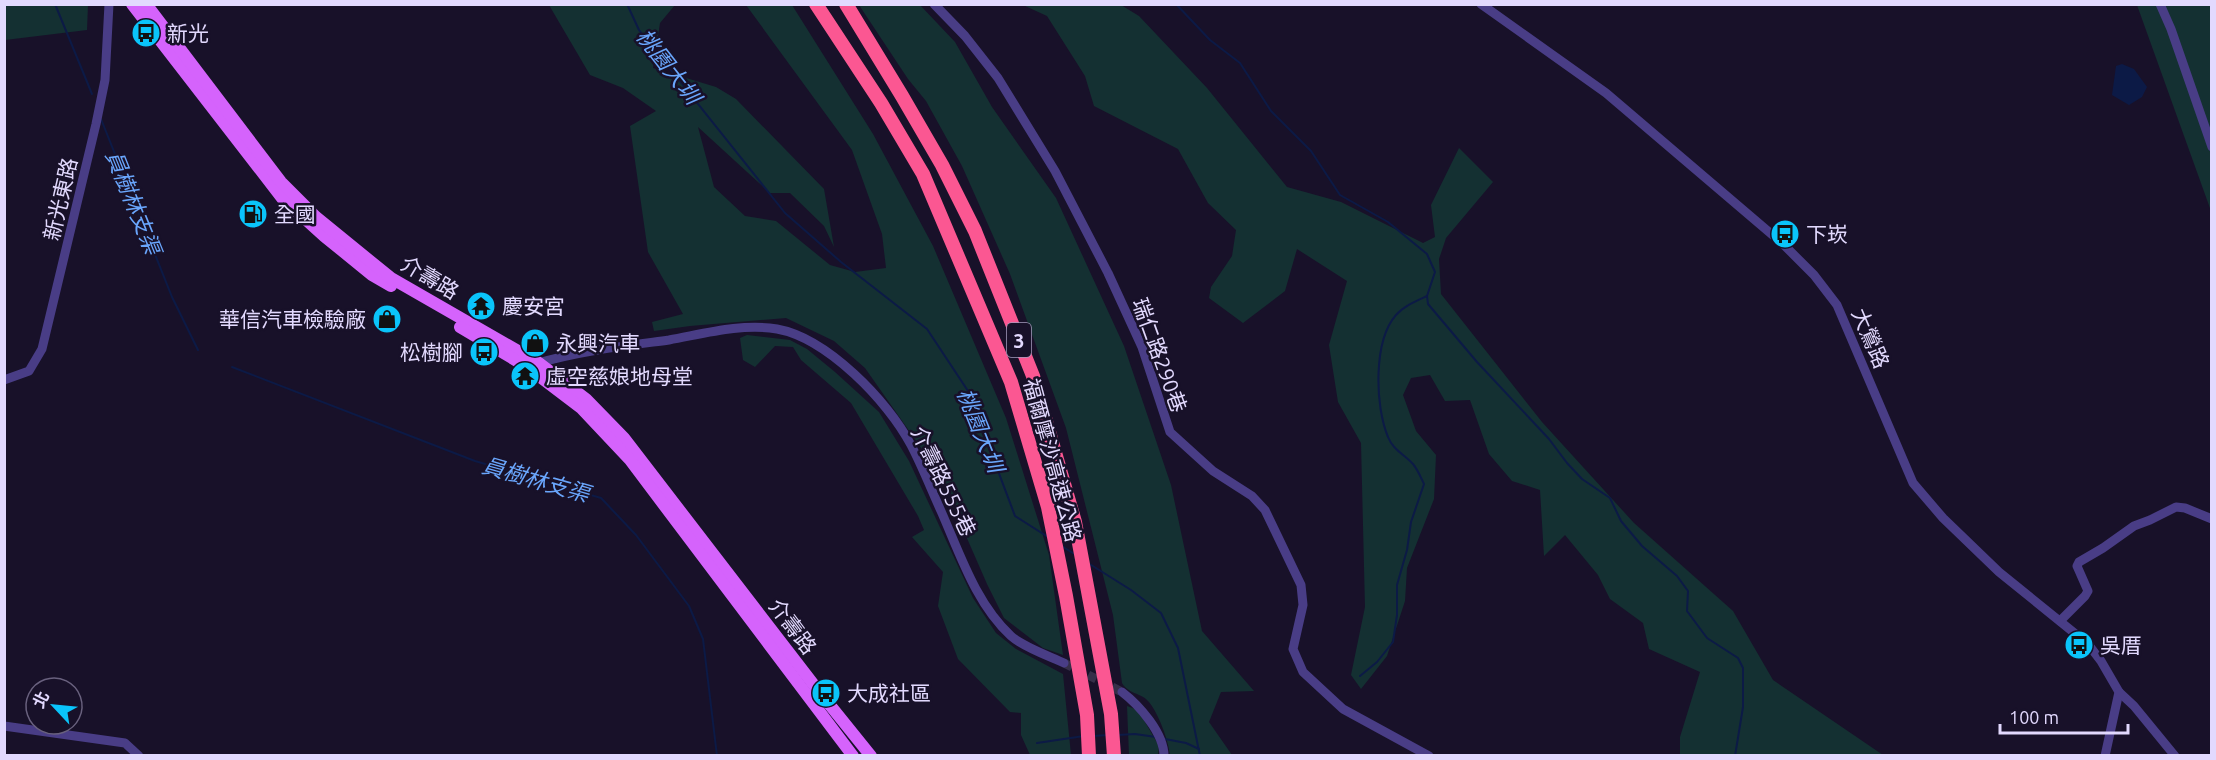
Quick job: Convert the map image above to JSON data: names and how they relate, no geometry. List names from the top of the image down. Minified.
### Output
{"streets":{"highway":["3","福爾摩沙高速公路"],"main road":["介壽路"],"street":["新光東路","大鶯路","瑞仁路290巷","介壽路555巷"]},"crossings":[["介壽路","介壽路555巷"]],"water":["桃園大圳","員樹林支渠"],"places":{"bus stop":["新光","下崁","松樹腳","吳厝","大成社區"],"fuel station":["全國"],"temple":["慶安宮","虛空慈娘地母堂"],"shop":["華信汽車檢驗廠","永興汽車"]},"scale_bar":"100 m","north":"top left"}
